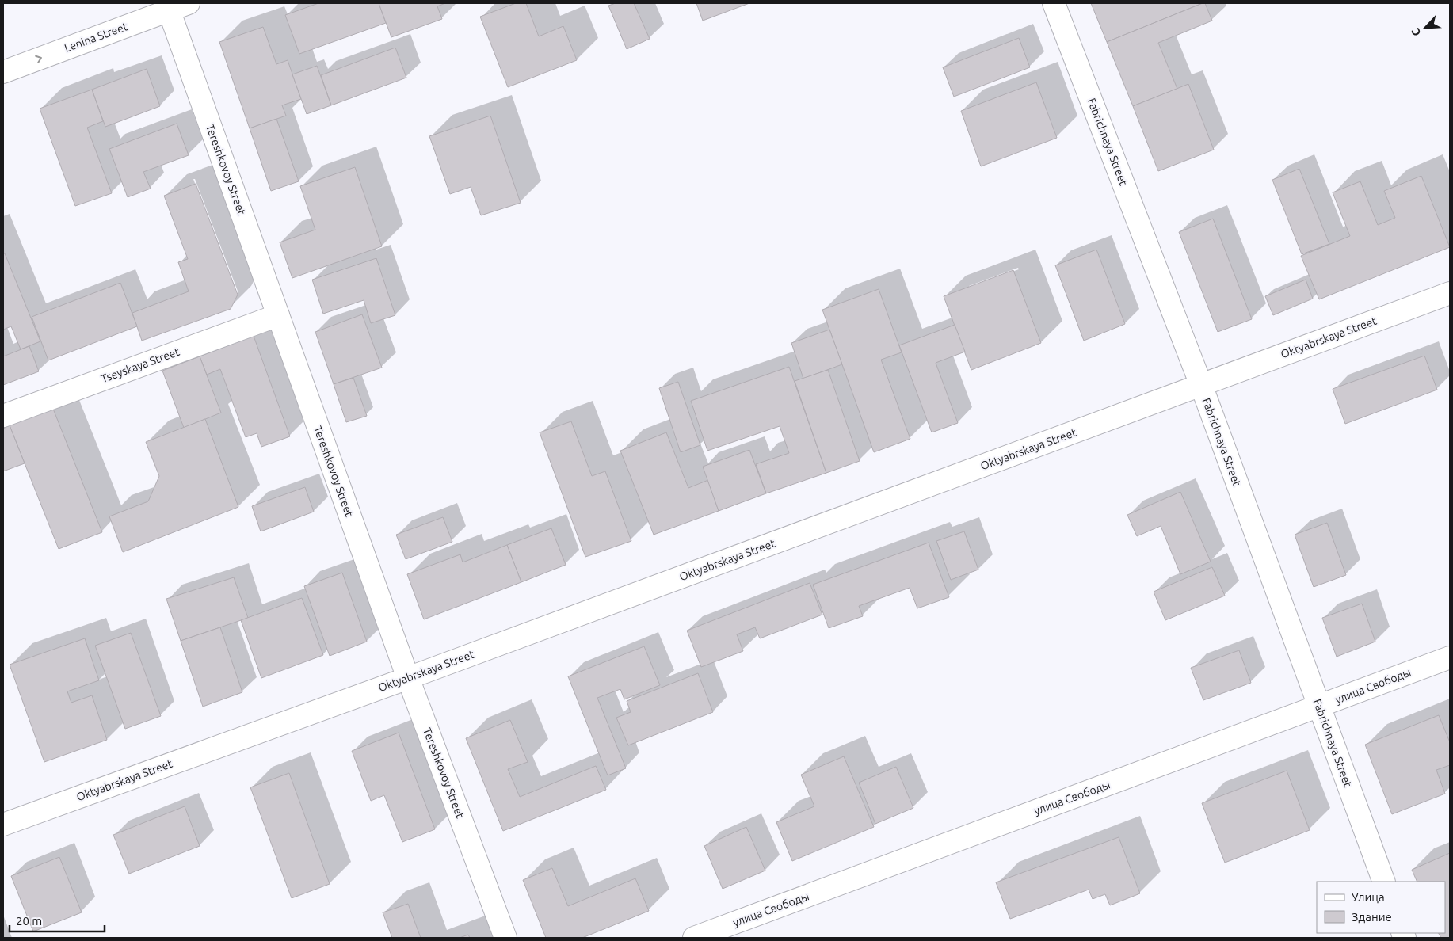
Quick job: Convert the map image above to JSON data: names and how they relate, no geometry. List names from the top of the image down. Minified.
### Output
{"streets":{"street":["Lenina Street","Fabrichnaya Street","Tereshkovoy Street","Oktyabrskaya Street","Tseyskaya Street","улица Свободы"]},"crossings":[["Lenina Street","Tereshkovoy Street"],["Fabrichnaya Street","Oktyabrskaya Street"],["Fabrichnaya Street","улица Свободы"],["Tereshkovoy Street","Oktyabrskaya Street"],["Tereshkovoy Street","Tseyskaya Street"]],"one_way":["Lenina Street"],"legend":["Улица","Здание"],"scale_bar":"20 m","north":"bottom left"}
